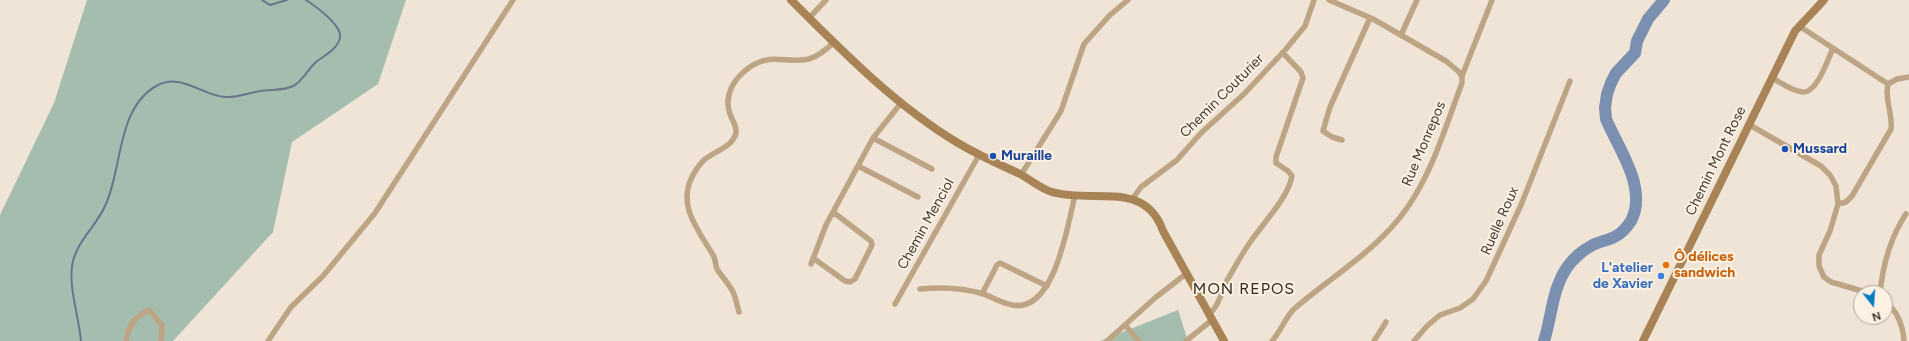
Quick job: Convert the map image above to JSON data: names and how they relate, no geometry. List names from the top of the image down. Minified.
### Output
{"streets":{"main road":["Chemin Mont Rose"],"street":["Chemin Couturier","Rue Monrepos","Ruelle Roux","Chemin Menciol"]},"districts":["MON REPOS"],"places":["Mussard","Muraille","Ô délices sandwich","L'atelier de Xavier"],"north":"bottom"}
